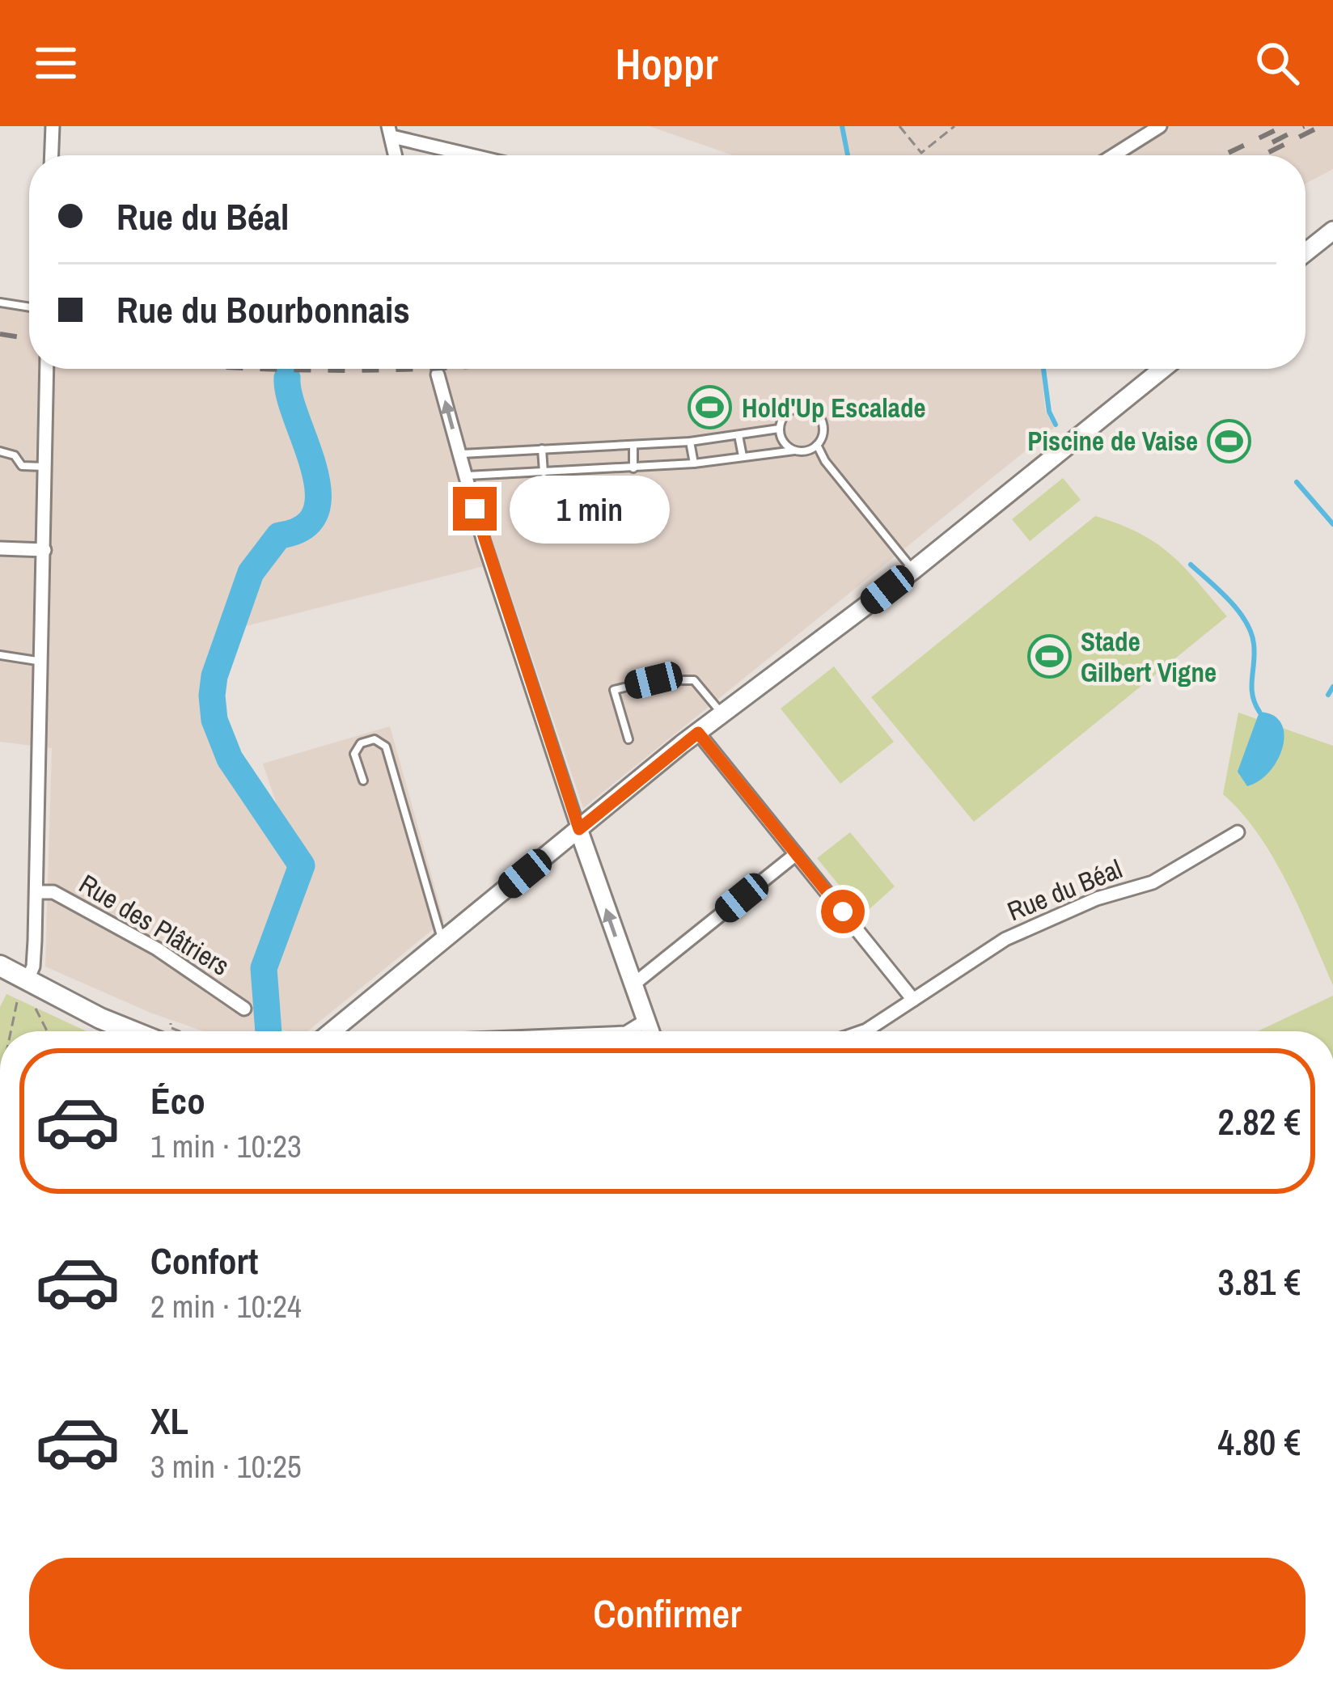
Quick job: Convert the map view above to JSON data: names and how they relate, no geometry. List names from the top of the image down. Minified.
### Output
{"streets":{"street":["Rue du Béal","Rue des Plâtriers"]},"places":{"sports":["Hold'Up Escalade","Piscine de Vaise","Stade Gilbert Vigne"]},"page":{"header":"Hoppr","banner":["Rue du Béal","Rue du Bourbonnais"],"bubble":"1 min","list":[{"name":"Éco","note":"1 min · 10:23","value":"2.82 €"},{"name":"Confort","note":"2 min · 10:24","value":"3.81 €"},{"name":"XL","note":"3 min · 10:25","value":"4.80 €"}],"buttons":"Confirmer"}}
